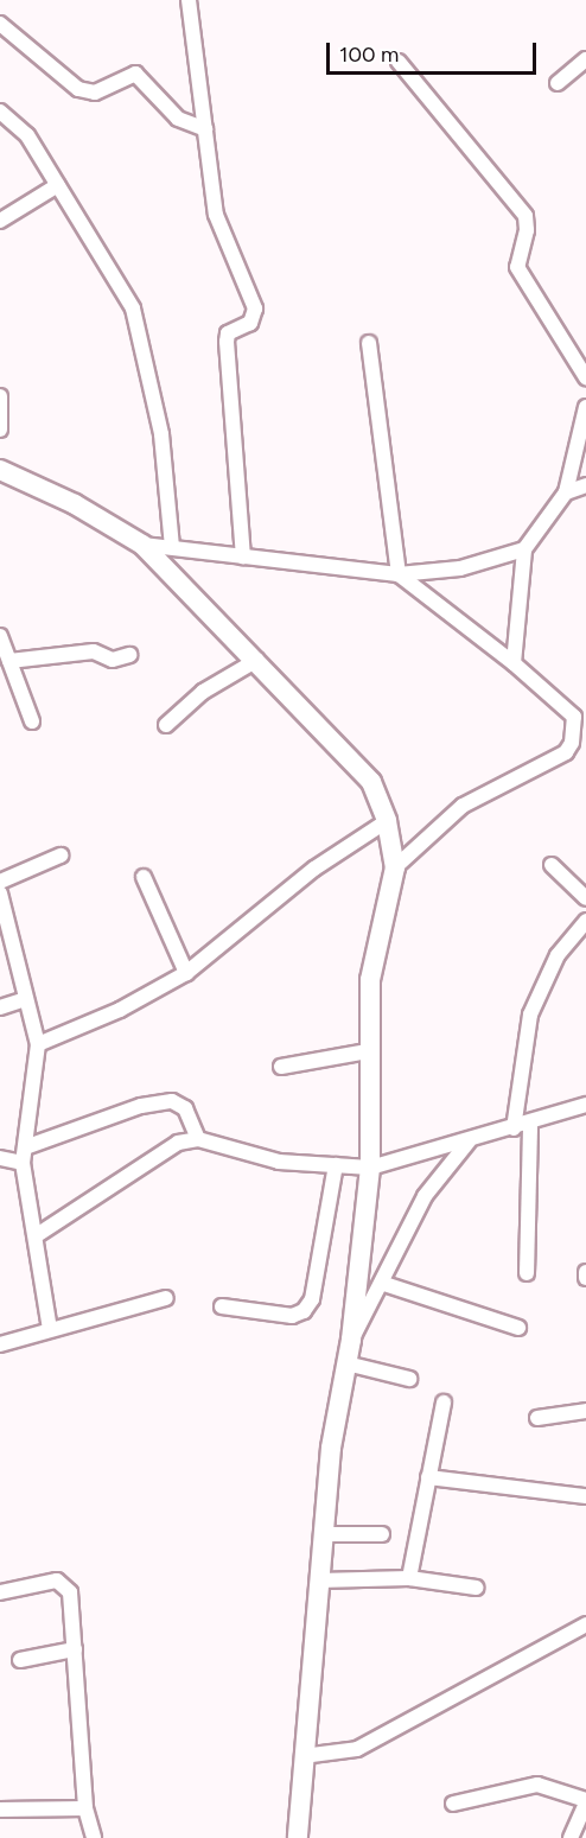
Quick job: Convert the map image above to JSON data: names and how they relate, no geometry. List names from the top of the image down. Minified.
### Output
{"scale_bar":"100 m"}
